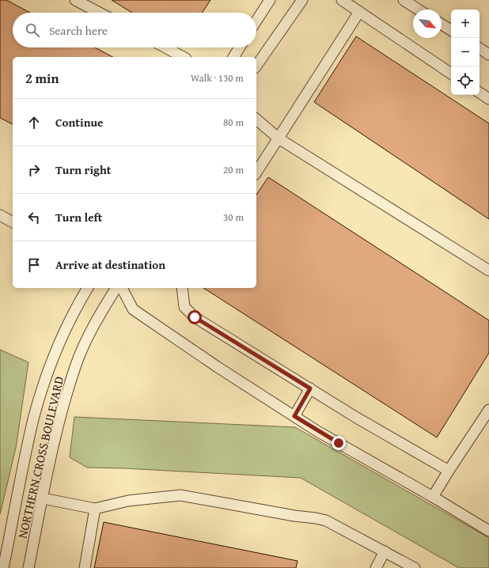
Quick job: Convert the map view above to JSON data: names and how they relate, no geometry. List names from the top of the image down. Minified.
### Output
{"streets":{"street":["NORTHERN CROSS BOULEVARD"]},"north":"bottom right","page":{"map_buttons":["+","−"],"search":"Search here","heading":["2 min","Walk · 130 m"],"list":[["Continue","80 m"],["Turn right","20 m"],["Turn left","30 m"],"Arrive at destination"]}}
